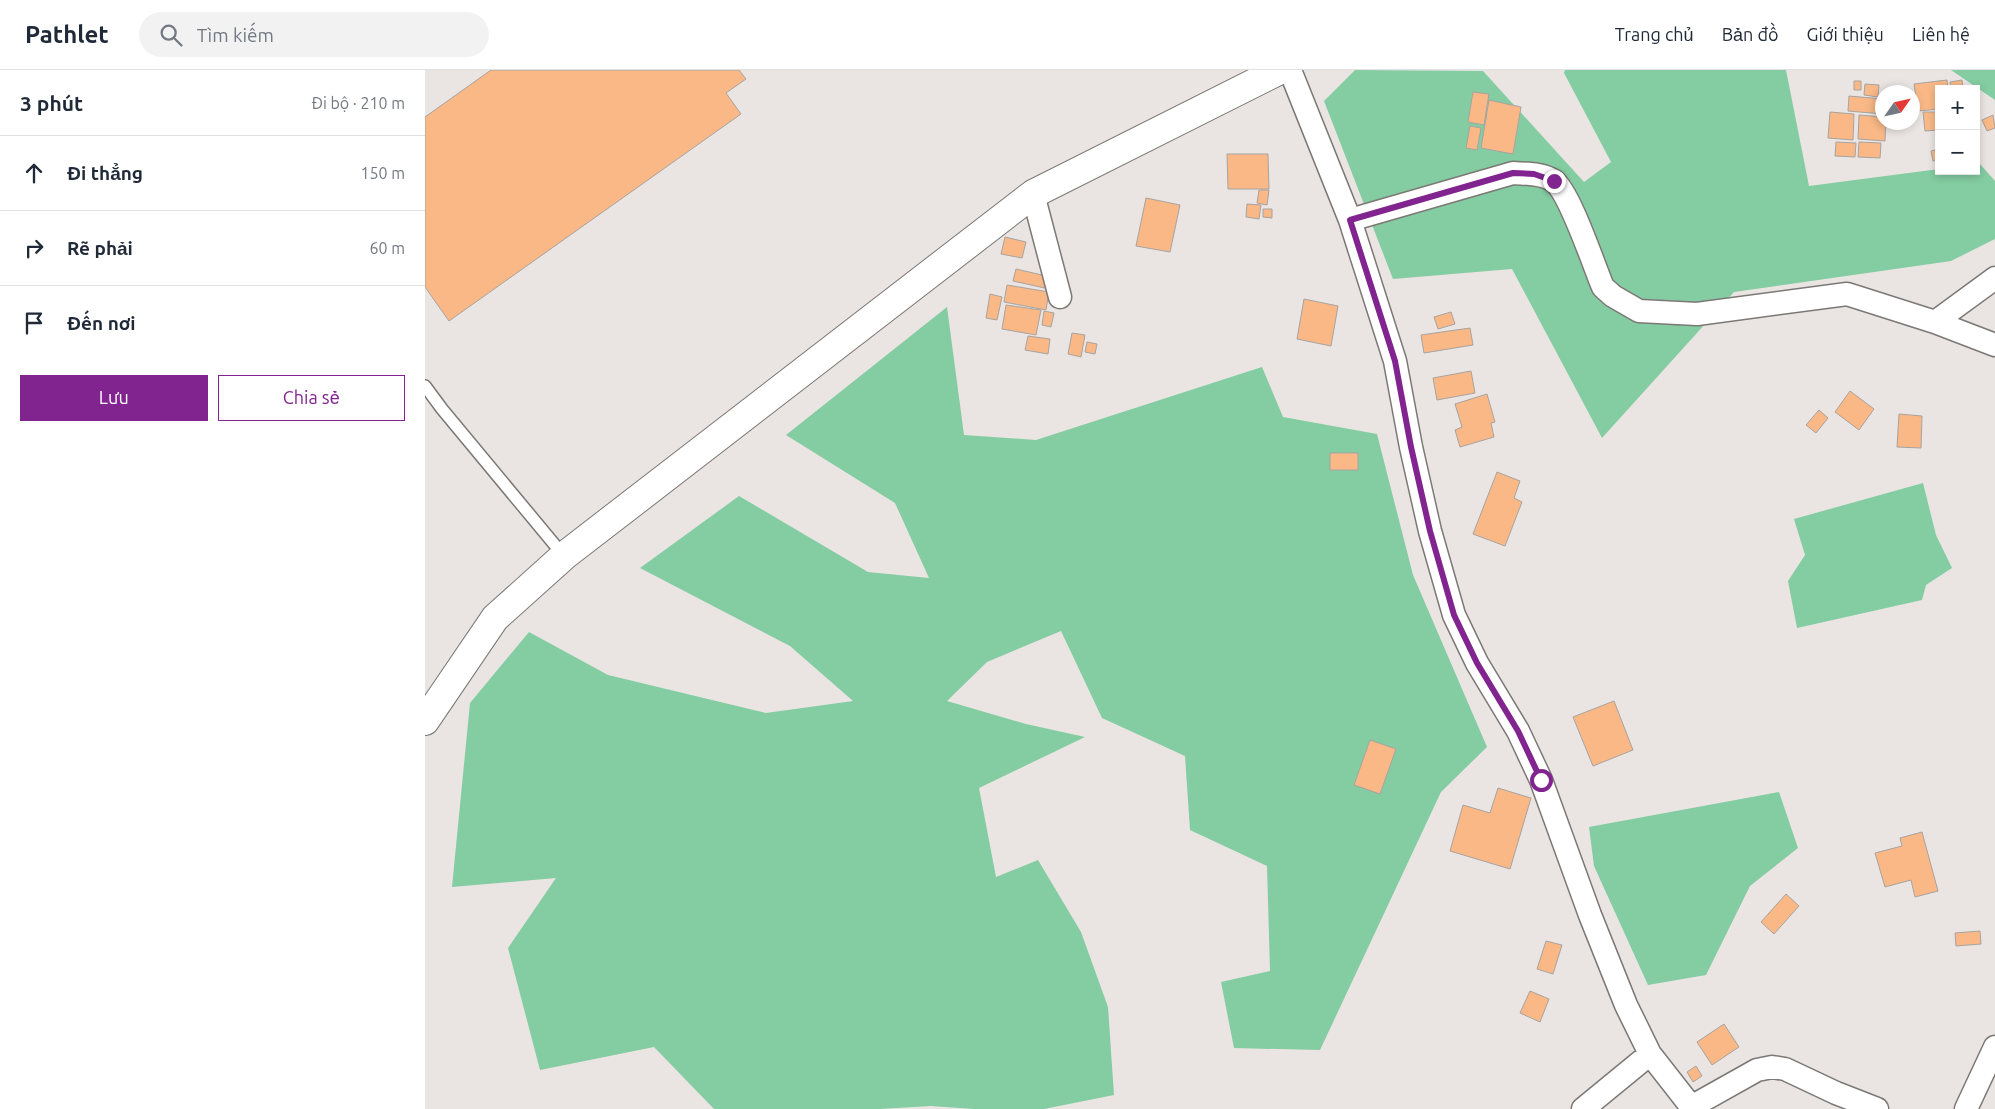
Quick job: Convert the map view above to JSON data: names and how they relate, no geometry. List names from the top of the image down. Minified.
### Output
{"north":"top right","page":{"header":"Pathlet","search":"Tìm kiếm","nav":["Trang chủ","Bản đồ","Giới thiệu","Liên hệ"],"heading":["3 phút","Đi bộ · 210 m"],"map_buttons":["+","−"],"list":[["Đi thẳng","150 m"],["Rẽ phải","60 m"],"Đến nơi"],"buttons":["Lưu","Chia sẻ"]}}
